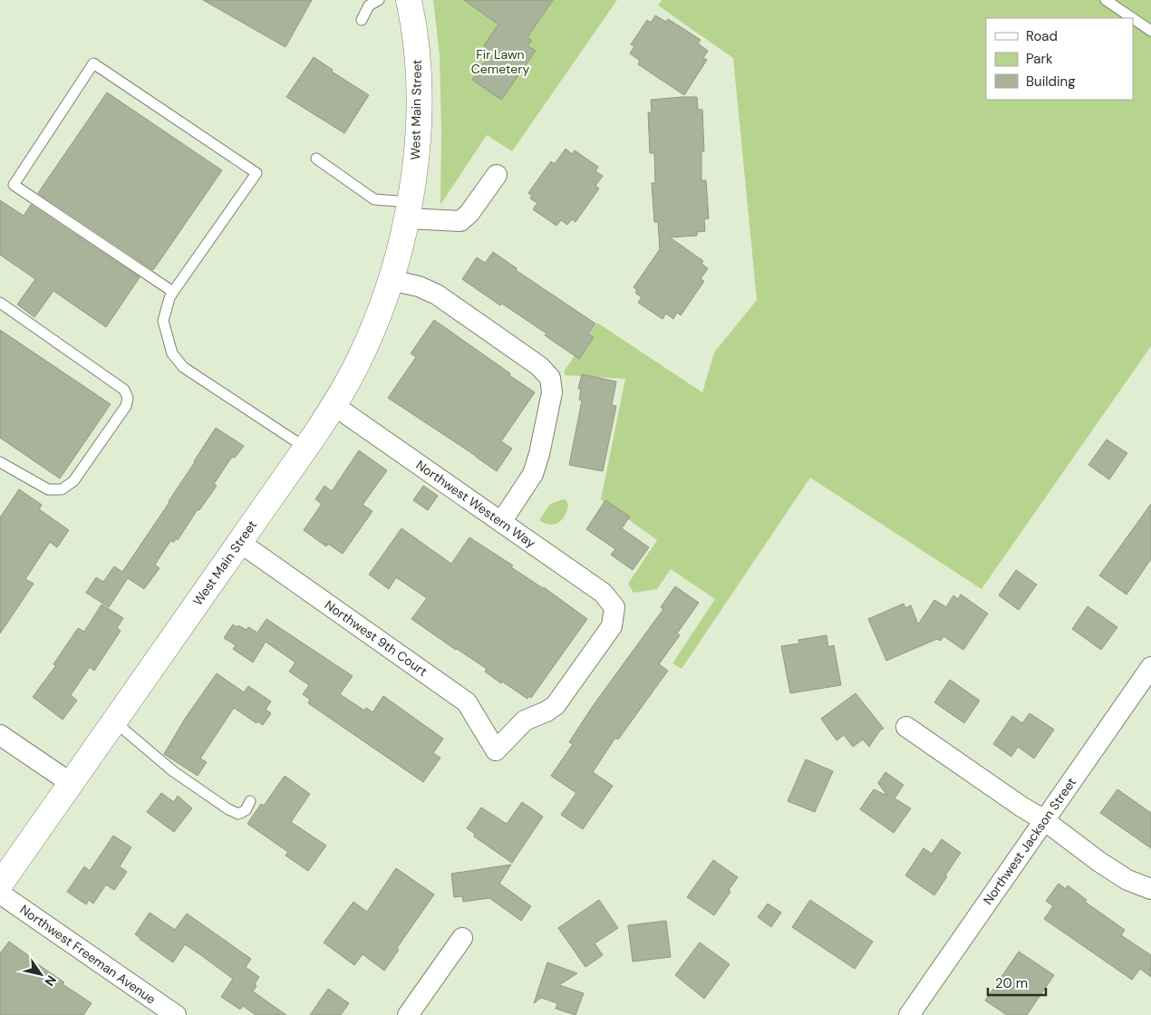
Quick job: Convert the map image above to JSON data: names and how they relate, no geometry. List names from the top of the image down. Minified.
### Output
{"streets":{"street":["West Main Street","Northwest Western Way","Northwest 9th Court","Northwest Jackson Street","Northwest Freeman Avenue"]},"crossings":[["West Main Street","Northwest Western Way"],["West Main Street","Northwest 9th Court"],["Northwest Western Way","Northwest 9th Court"]],"parks":["Fir Lawn Cemetery"],"legend":["Road","Park","Building"],"scale_bar":"20 m","north":"bottom right"}
